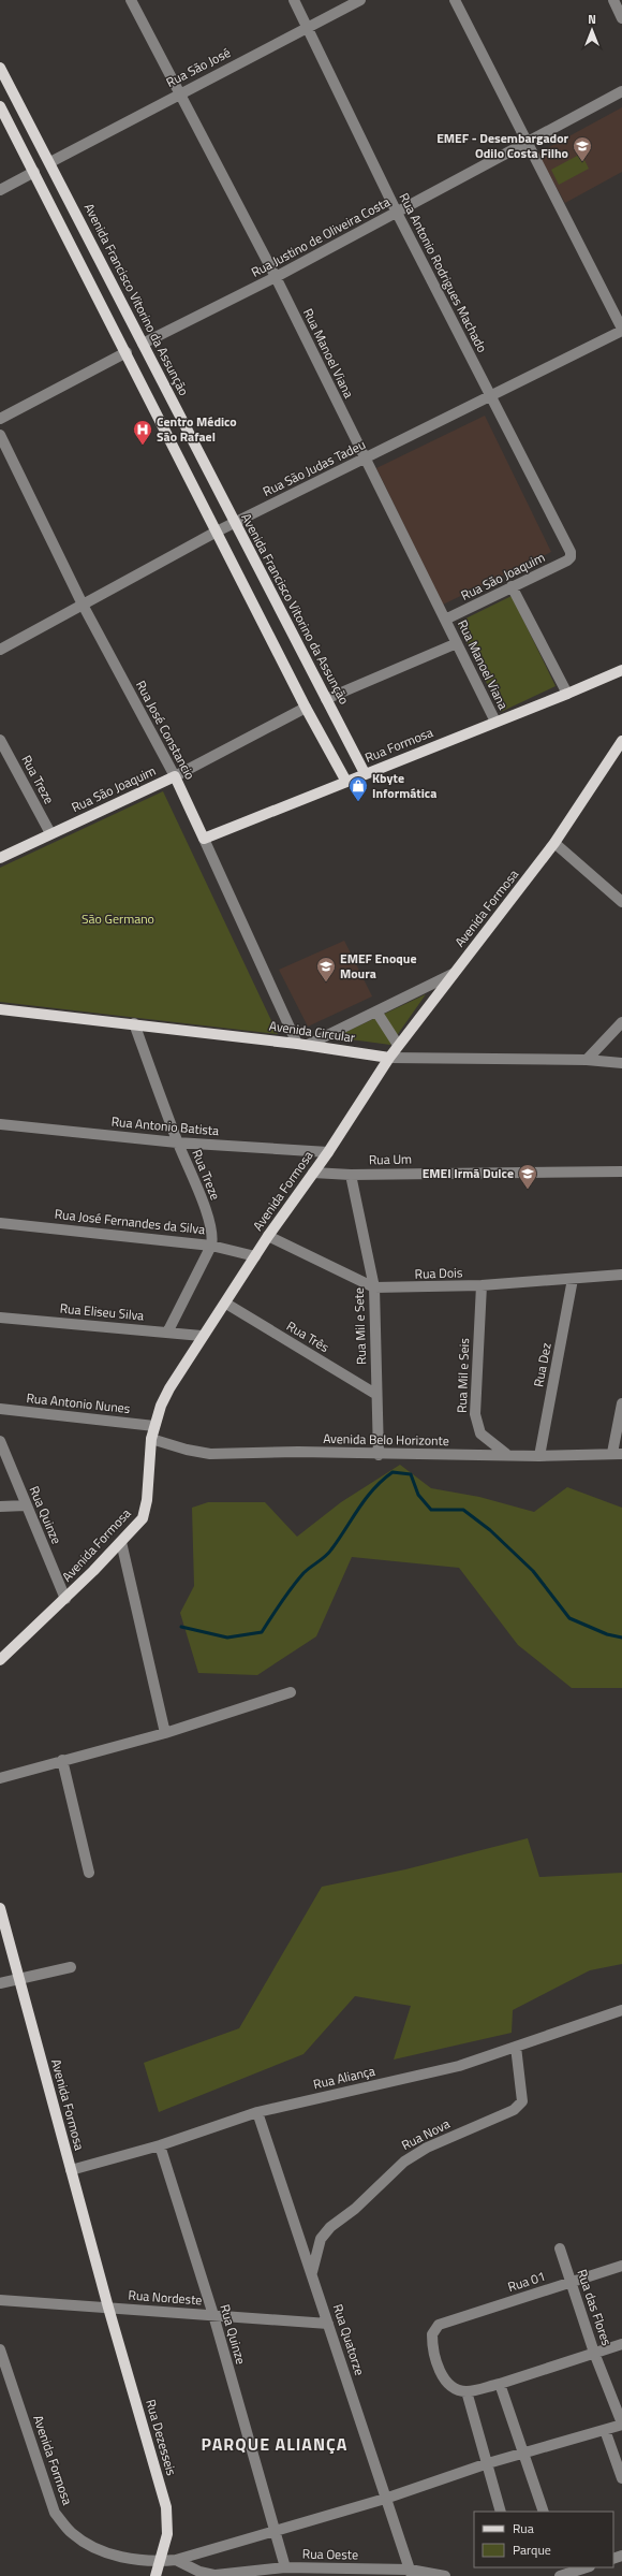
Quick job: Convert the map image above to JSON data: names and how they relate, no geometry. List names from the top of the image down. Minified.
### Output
{"streets":{"main road":["Avenida Francisco Vitorino da Assunção","Rua São Joaquim","Rua José Constancio","Rua Formosa","Avenida Formosa","Avenida Circular","Rua Dezesseis"],"street":["Rua São José","Rua Justino de Oliveira Costa","Rua Antonio Rodrigues Machado","Rua Manoel Viana","Rua São Judas Tadeu","Rua Treze","Rua Antonio Batista","Rua Um","Rua José Fernandes da Silva","Rua Dois","Rua Eliseu Silva","Rua Mil e Sete","Rua Três","Rua Dez","Rua Mil e Seis","Rua Antonio Nunes","Avenida Belo Horizonte","Rua Quinze","Rua Aliança","Rua Nova","Rua 01","Rua Nordeste","Rua das Flores","Rua Quatorze","Rua Oeste"]},"crossings":[["Rua São José","Rua Antonio Rodrigues Machado"],["Rua São José","Avenida Francisco Vitorino da Assunção"],["Rua São José","Rua Manoel Viana"],["Rua Justino de Oliveira Costa","Rua Antonio Rodrigues Machado"],["Rua Justino de Oliveira Costa","Avenida Francisco Vitorino da Assunção"],["Rua Justino de Oliveira Costa","Rua Manoel Viana"],["Rua Antonio Rodrigues Machado","Rua São Judas Tadeu"],["Rua Antonio Rodrigues Machado","Rua São Joaquim"],["Avenida Francisco Vitorino da Assunção","Rua São Judas Tadeu"],["Avenida Francisco Vitorino da Assunção","Rua Formosa"],["Rua Manoel Viana","Rua São Judas Tadeu"],["Rua Manoel Viana","Rua São Joaquim"],["Rua Manoel Viana","Rua Formosa"],["Rua São Judas Tadeu","Rua José Constancio"],["Rua São Joaquim","Rua José Constancio"],["Rua São Joaquim","Rua Treze"],["Rua José Constancio","Rua Formosa"],["Rua José Constancio","Avenida Circular"],["Rua Treze","Avenida Circular"],["Rua Treze","Rua Antonio Batista"],["Rua Treze","Rua José Fernandes da Silva"],["Rua Treze","Rua Eliseu Silva"],["Avenida Formosa","Avenida Circular"],["Avenida Formosa","Rua Antonio Batista"],["Avenida Formosa","Rua Um"],["Avenida Formosa","Rua José Fernandes da Silva"],["Avenida Formosa","Rua Dois"],["Avenida Formosa","Rua Eliseu Silva"],["Avenida Formosa","Rua Três"],["Avenida Formosa","Rua Antonio Nunes"],["Avenida Formosa","Avenida Belo Horizonte"],["Avenida Formosa","Rua Quinze"],["Avenida Formosa","Rua Aliança"],["Avenida Formosa","Rua Nordeste"],["Avenida Formosa","Rua das Flores"],["Avenida Formosa","Rua Quatorze"],["Avenida Formosa","Rua Dezesseis"],["Avenida Formosa","Rua Oeste"],["Rua Um","Rua Mil e Sete"],["Rua Dois","Rua Mil e Sete"],["Rua Dois","Rua Dez"],["Rua Dois","Rua Mil e Seis"],["Rua Mil e Sete","Rua Três"],["Rua Mil e Sete","Avenida Belo Horizonte"],["Rua Dez","Avenida Belo Horizonte"],["Rua Mil e Seis","Avenida Belo Horizonte"],["Rua Quinze","Rua Aliança"],["Rua Quinze","Rua Nordeste"],["Rua Quinze","Rua Oeste"],["Rua Aliança","Rua Nova"],["Rua Aliança","Rua Quatorze"],["Rua Nova","Rua Quatorze"],["Rua 01","Rua das Flores"],["Rua Nordeste","Rua Quatorze"],["Rua Nordeste","Rua Dezesseis"],["Rua Quatorze","Rua Oeste"]],"districts":["PARQUE ALIANÇA"],"parks":["São Germano"],"places":{"school or university":["EMEF - Desembargador Odilo Costa Filho","EMEF Enoque Moura","EMEI Irmã Dulce"],"hospital":["Centro Médico São Rafael"],"shop":["Kbyte Informática"]},"legend":["Rua","Parque"],"north":"top"}
